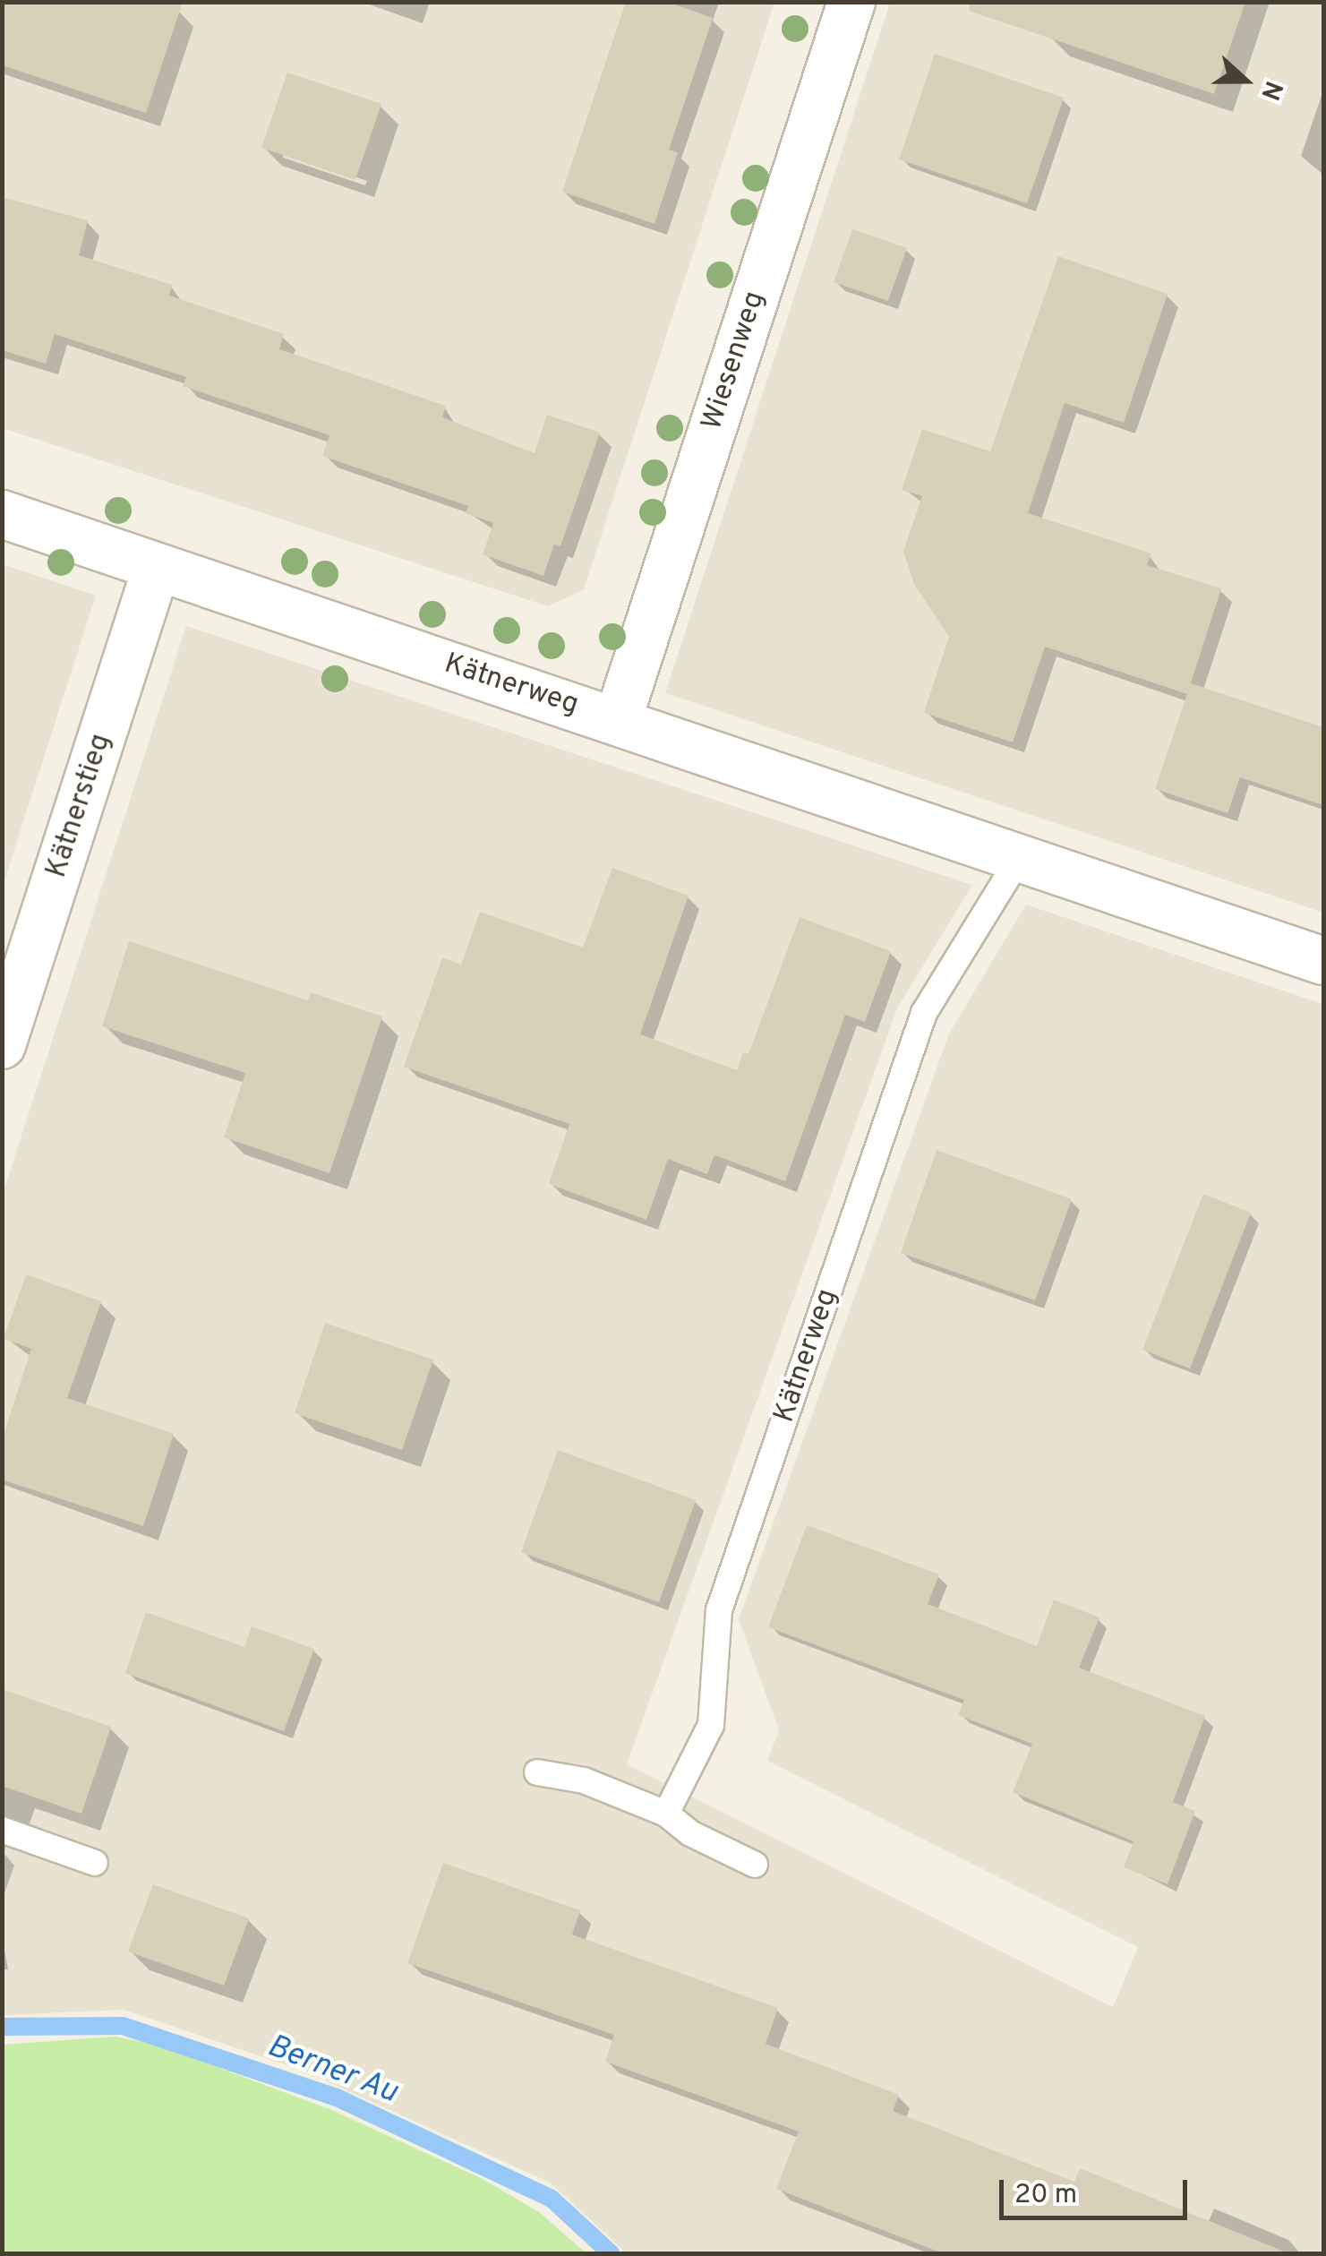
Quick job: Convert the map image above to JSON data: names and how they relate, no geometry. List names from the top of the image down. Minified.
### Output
{"streets":{"street":["Wiesenweg","Kätnerweg","Kätnerstieg"]},"crossings":[["Wiesenweg","Kätnerweg"],["Kätnerweg","Kätnerstieg"]],"water":["Berner Au"],"scale_bar":"20 m","north":"right"}
